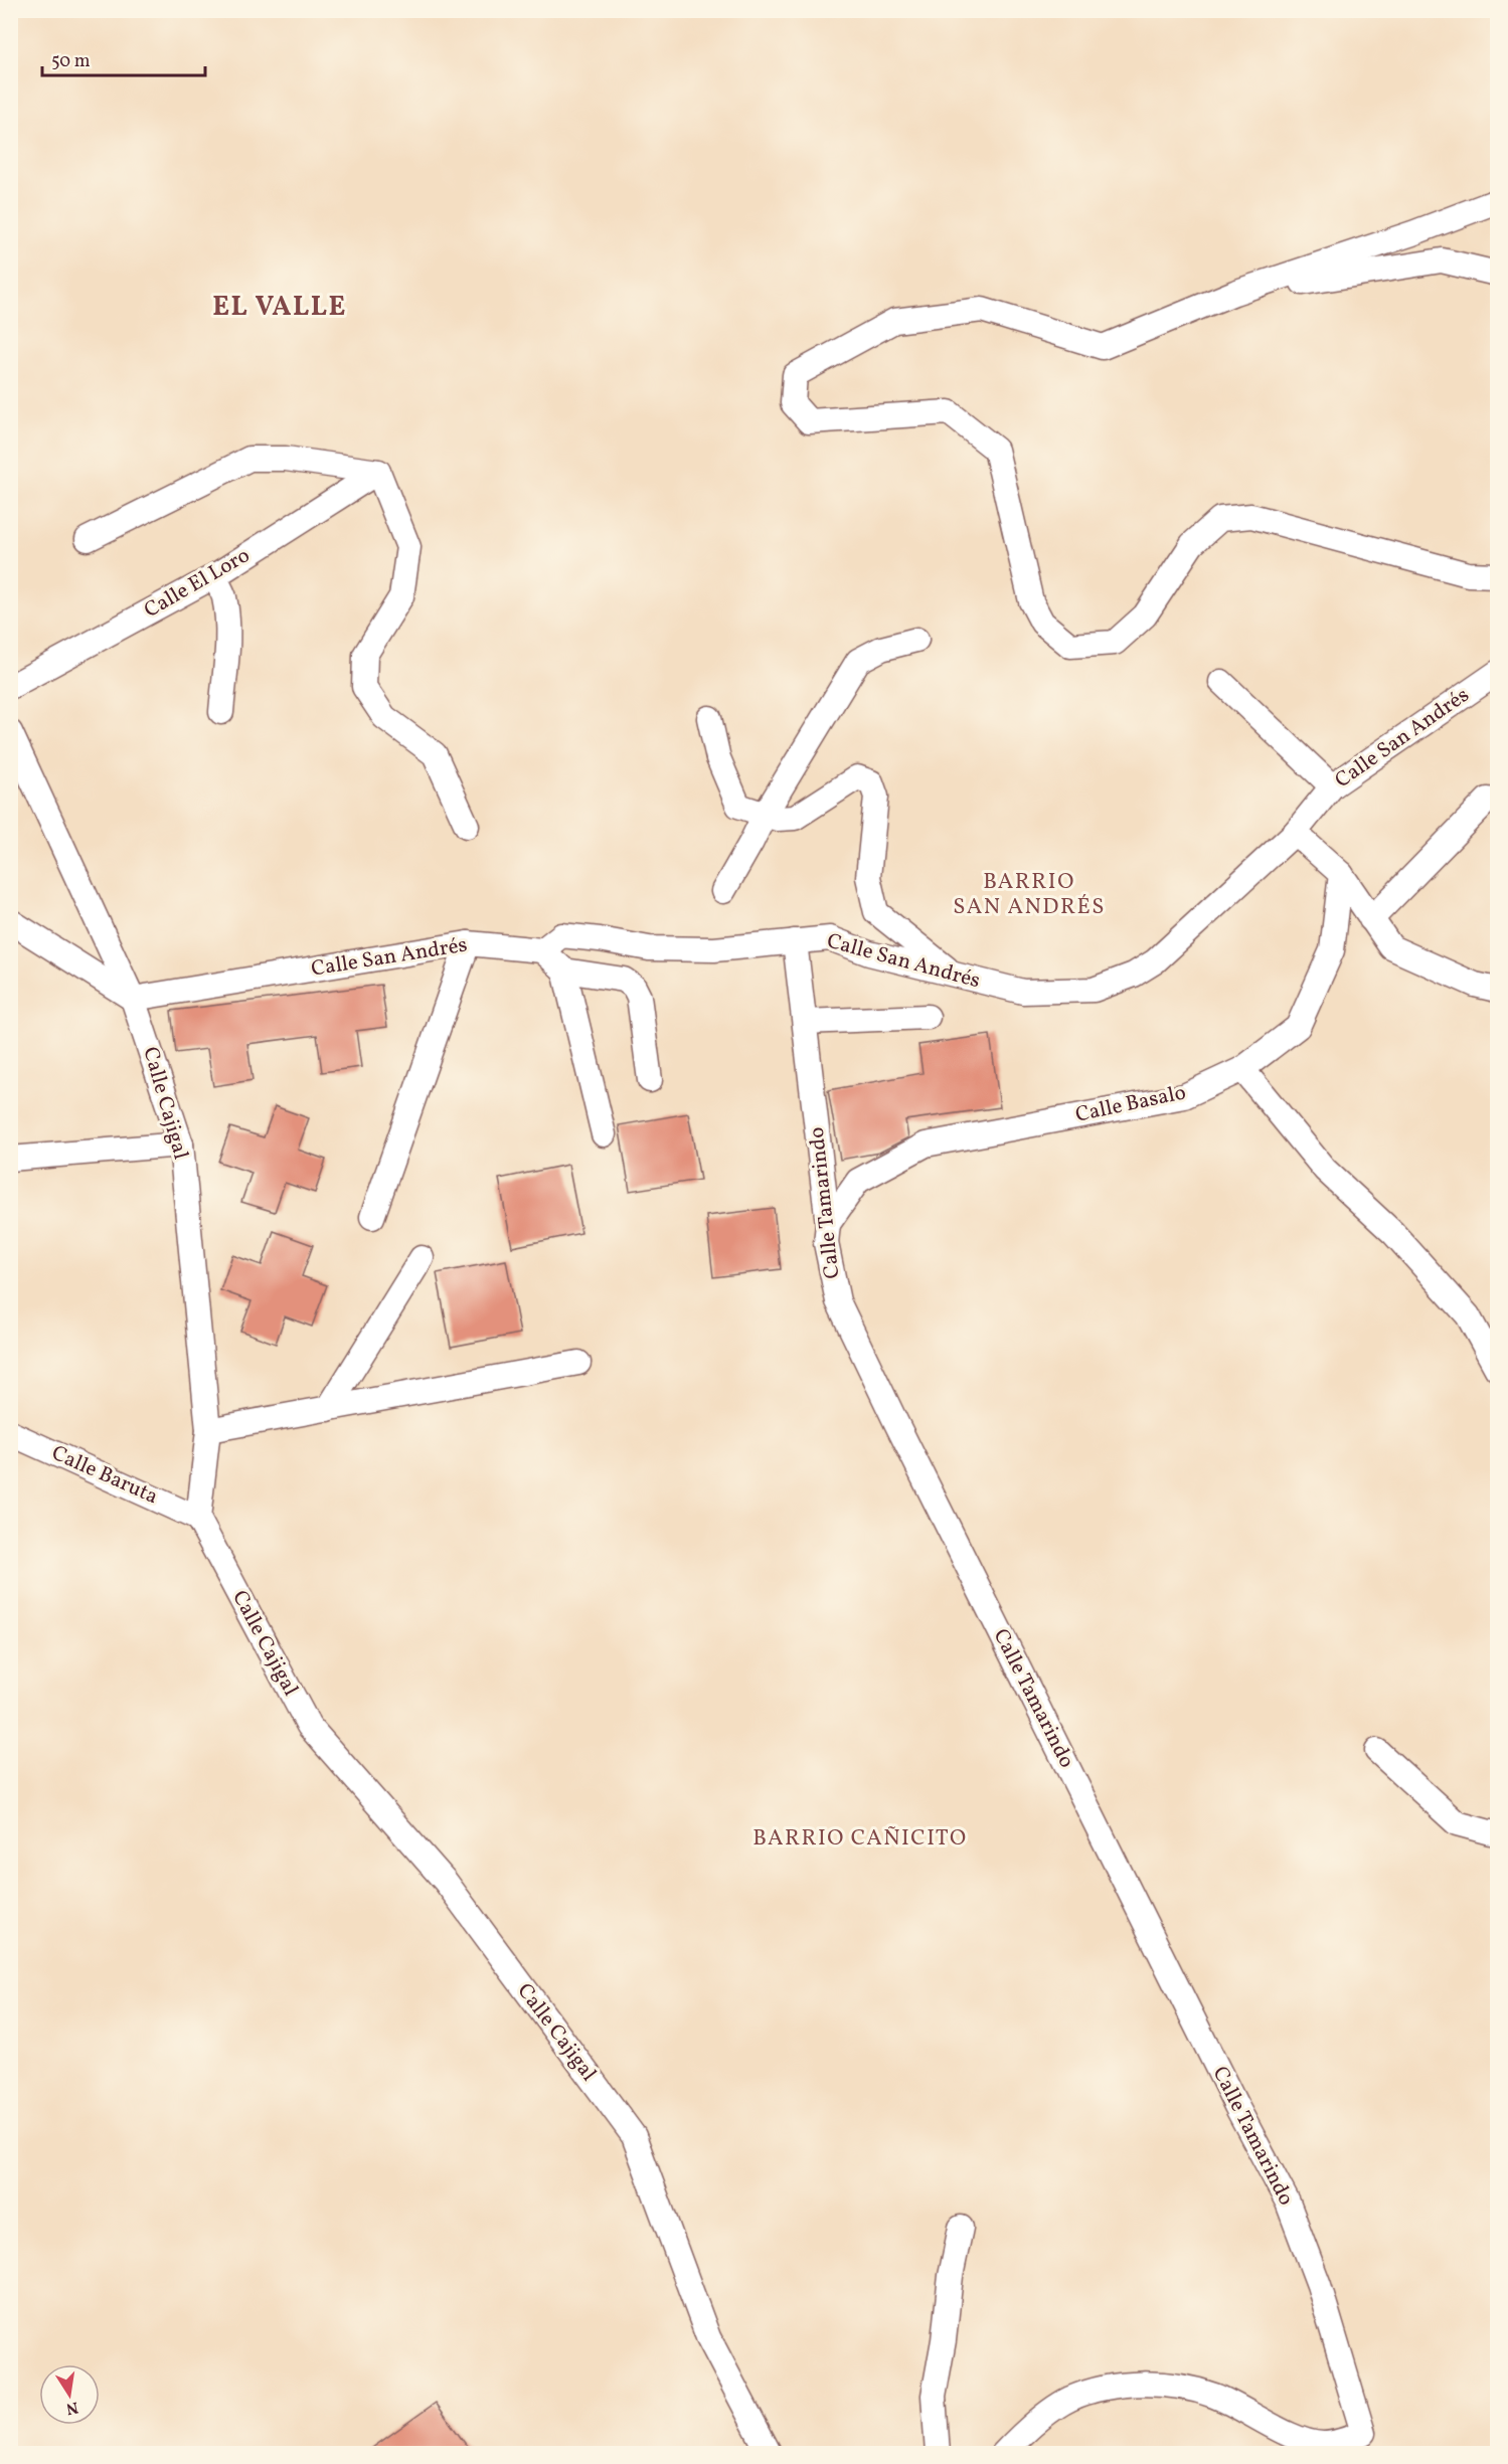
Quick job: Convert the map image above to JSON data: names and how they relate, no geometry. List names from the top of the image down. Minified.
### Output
{"streets":{"street":["Calle El Loro","Calle San Andrés","Calle Cajigal","Calle Basalo","Calle Tamarindo","Calle Baruta"]},"crossings":[["Calle San Andrés","Calle Cajigal"],["Calle San Andrés","Calle Tamarindo"],["Calle Cajigal","Calle Baruta"],["Calle Basalo","Calle Tamarindo"]],"districts":["EL VALLE","BARRIO SAN ANDRÉS","BARRIO CAÑICITO"],"scale_bar":"50 m","north":"bottom"}
